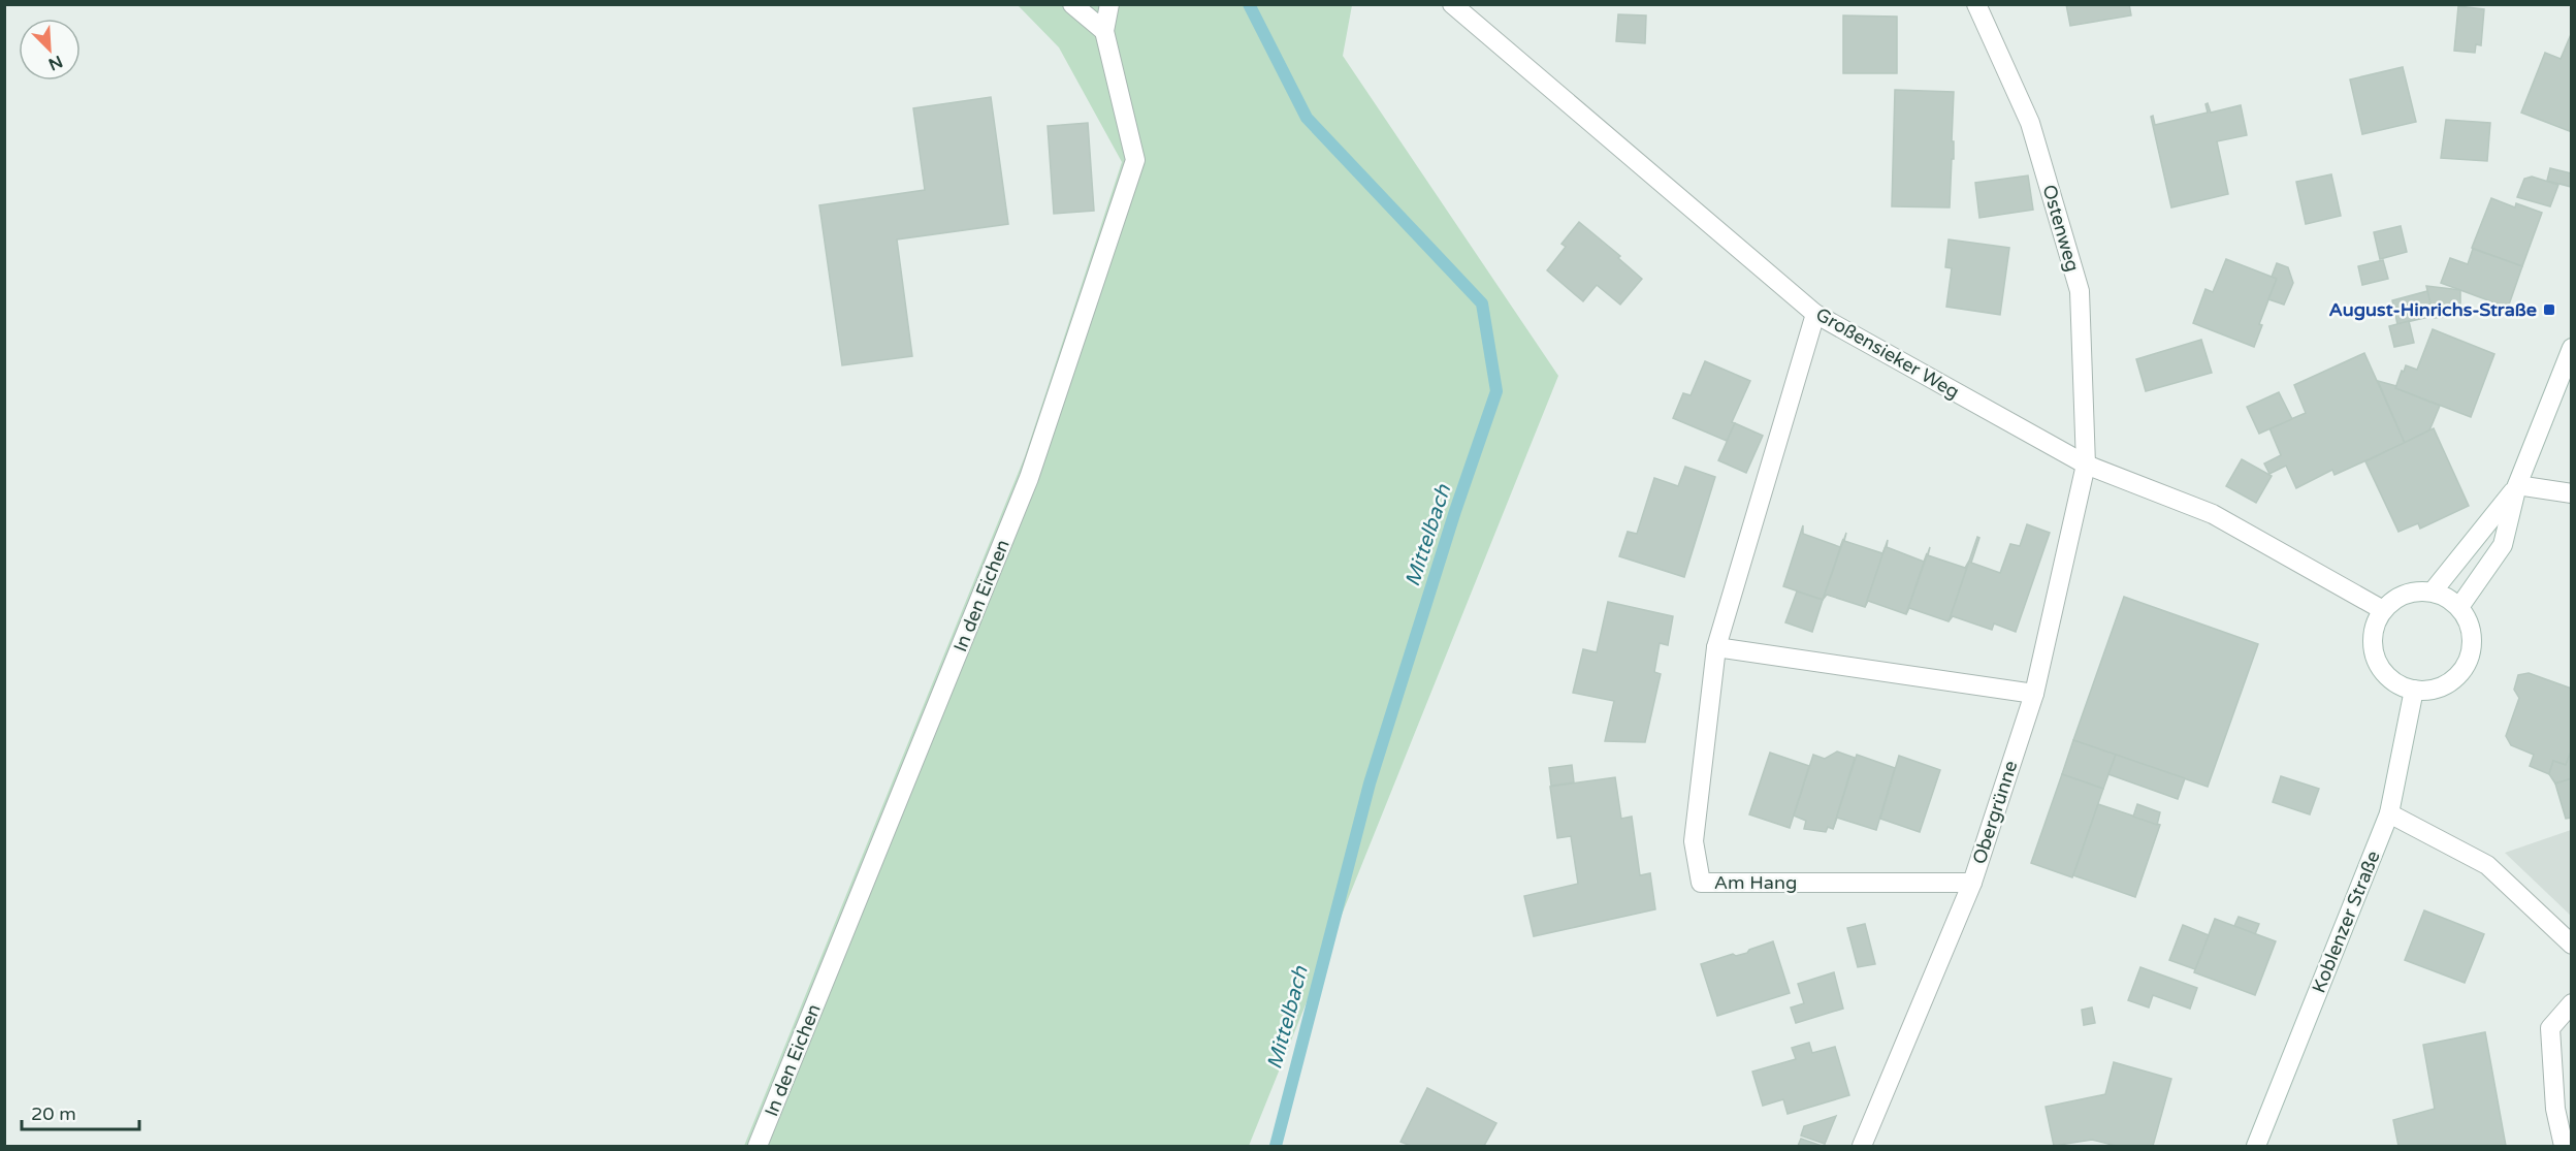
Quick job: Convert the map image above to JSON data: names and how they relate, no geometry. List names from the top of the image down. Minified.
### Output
{"streets":{"street":["Ostenweg","Großensieker Weg","In den Eichen","Obergrünne","Am Hang","Koblenzer Straße"]},"crossings":[["Ostenweg","Großensieker Weg"],["Ostenweg","Obergrünne"],["Großensieker Weg","Obergrünne"],["Großensieker Weg","Am Hang"],["Großensieker Weg","Koblenzer Straße"],["Obergrünne","Am Hang"]],"water":["Mittelbach"],"places":{"transit":["August-Hinrichs-Straße"]},"scale_bar":"20 m","north":"bottom right"}
